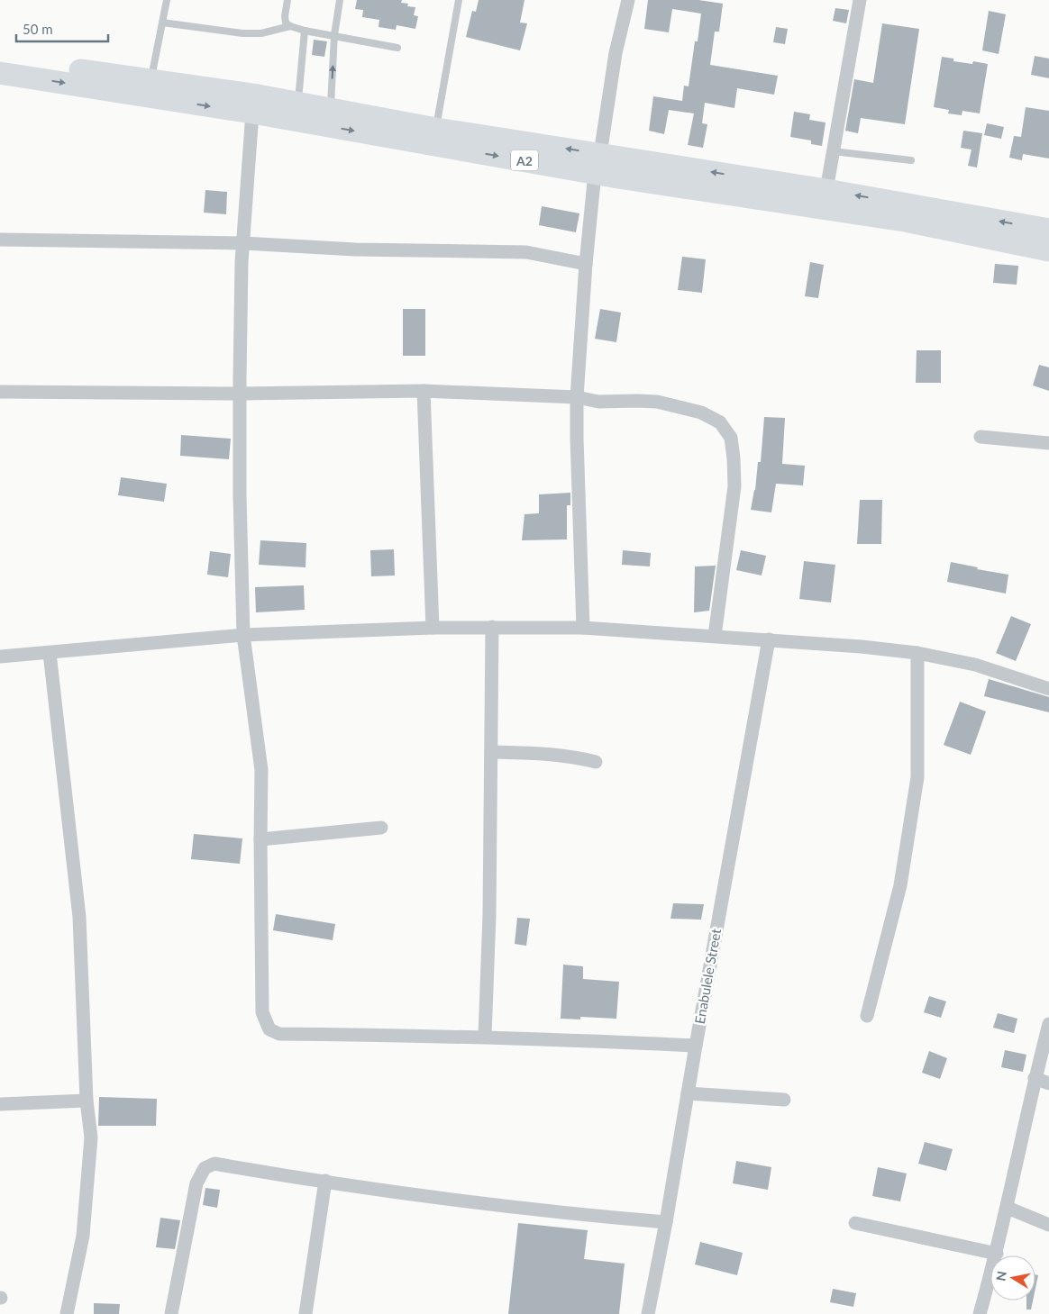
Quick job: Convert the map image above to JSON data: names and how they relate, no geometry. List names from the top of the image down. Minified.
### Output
{"streets":{"highway":["A2"],"street":["Enabulele Street"]},"scale_bar":"50 m","north":"left"}
